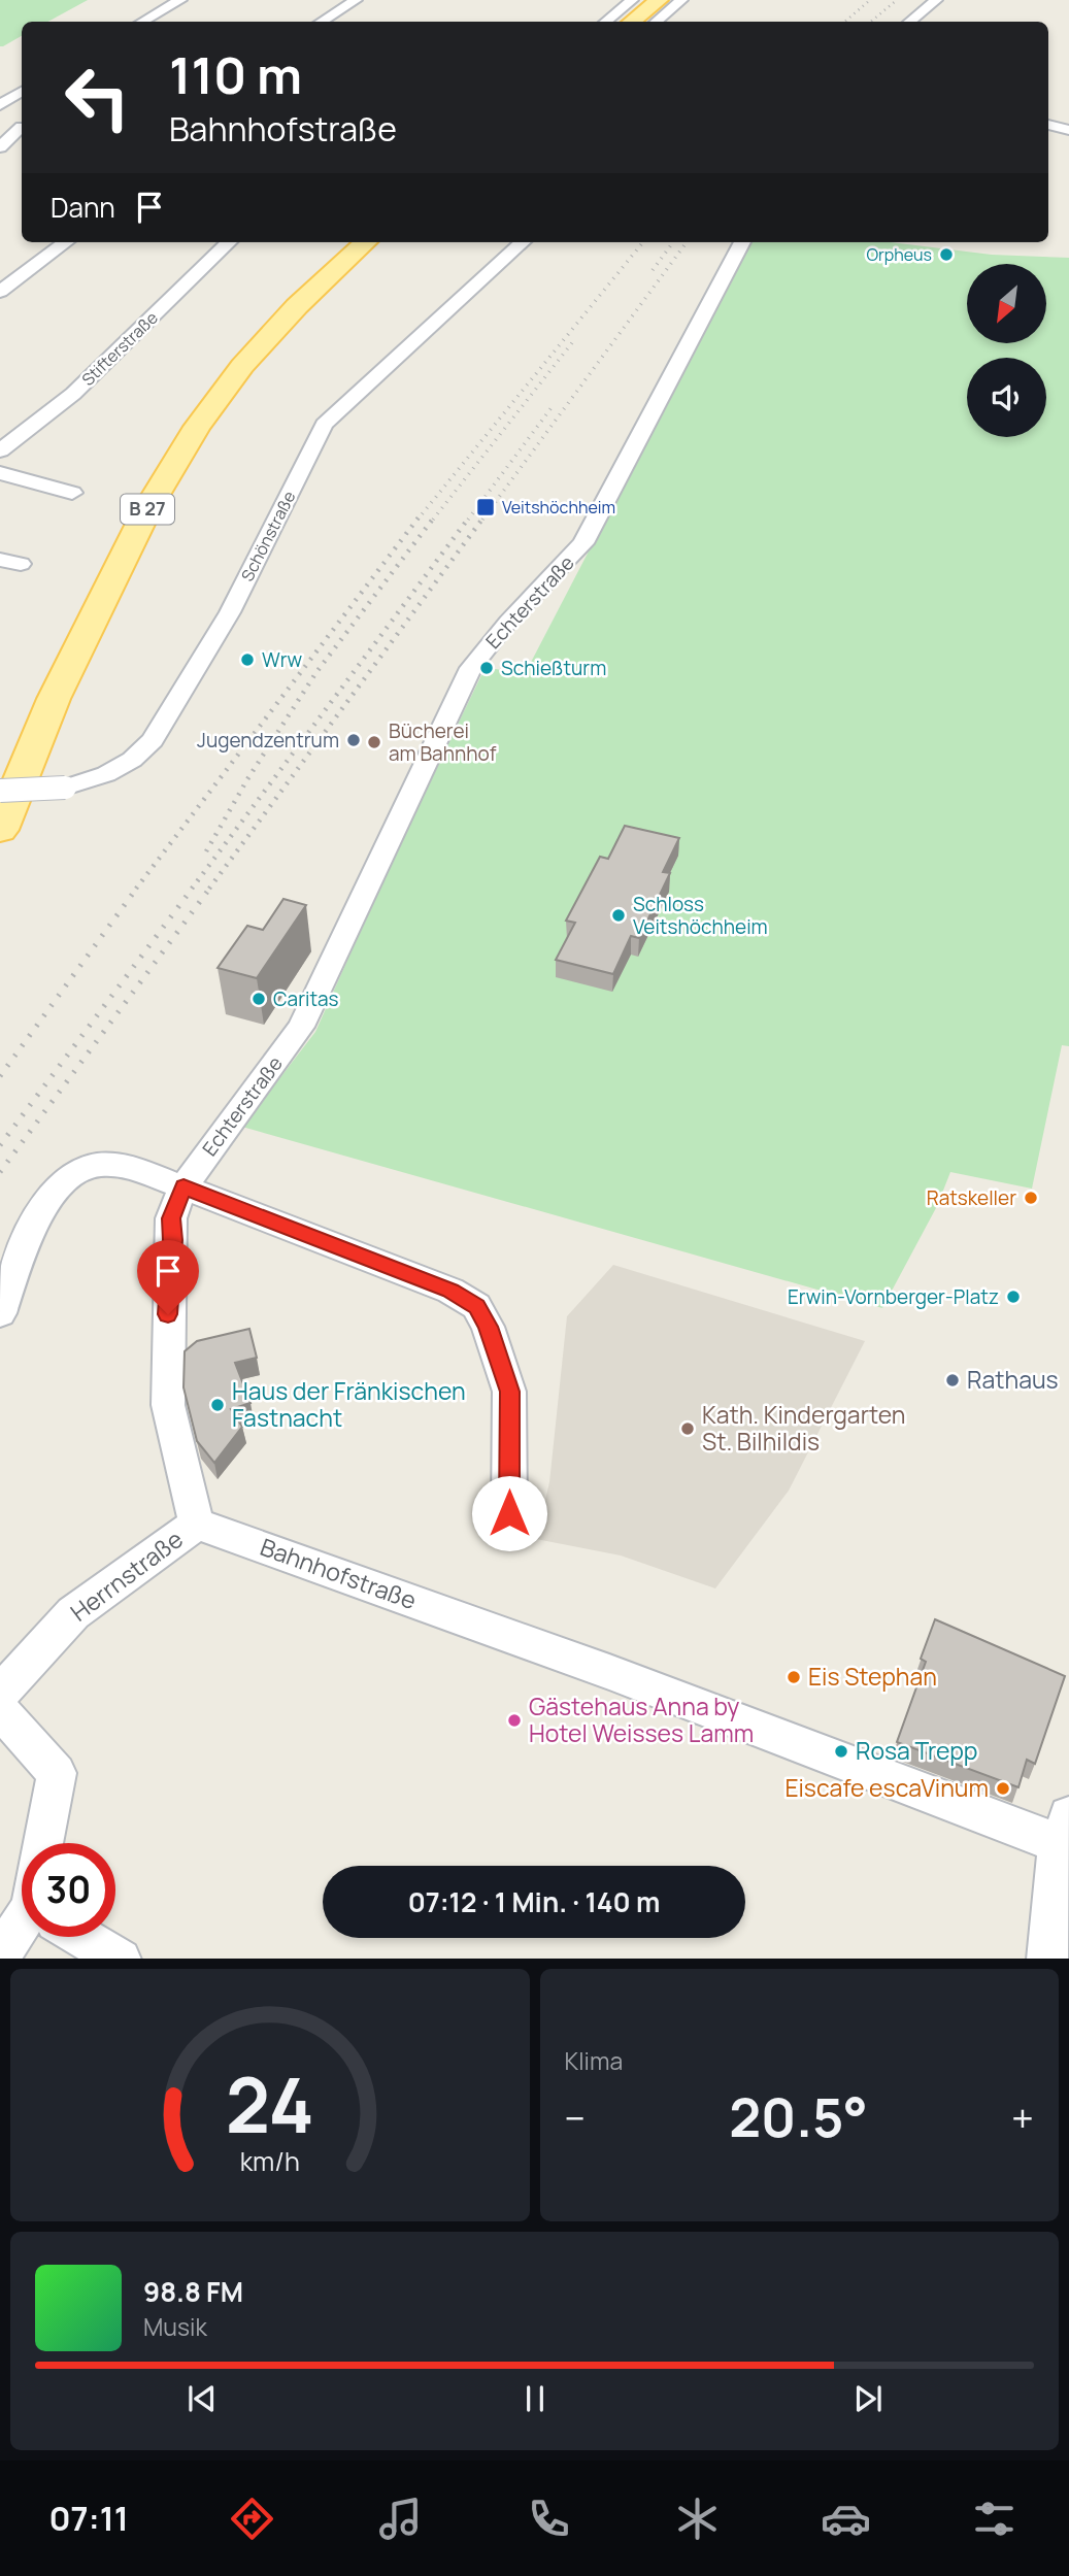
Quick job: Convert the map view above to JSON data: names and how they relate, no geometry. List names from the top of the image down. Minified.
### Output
{"streets":{"main road":["B 27"],"street":["Stifterstraße","Schönstraße","Echterstraße","Bahnhofstraße","Herrnstraße"]},"crossings":[["Bahnhofstraße","Herrnstraße"]],"places":{"other":["Orpheus","Wrw","Schießturm","Jugendzentrum","Bücherei am Bahnhof","Schloss Veitshöchheim","Caritas","Ratskeller","Erwin-Vornberger-Platz","Rathaus","Haus der Fränkischen Fastnacht","Kath. Kindergarten St. Bilhildis","Eis Stephan","Gästehaus Anna by Hotel Weisses Lamm","Rosa Trepp","Eiscafe escaVinum"],"transit":["Veitshöchheim"]},"north":"bottom left","page":{"turn":["110 m","Bahnhofstraße"],"then":"Dann","limit":"30","trip":"07:12 · 1 Min. · 140 m","tile":"Klima","heat":["−","20.5°","+"],"song":["98.8 FM","Musik"],"tabs":"07:11","gauge":["24","km/h"]}}
